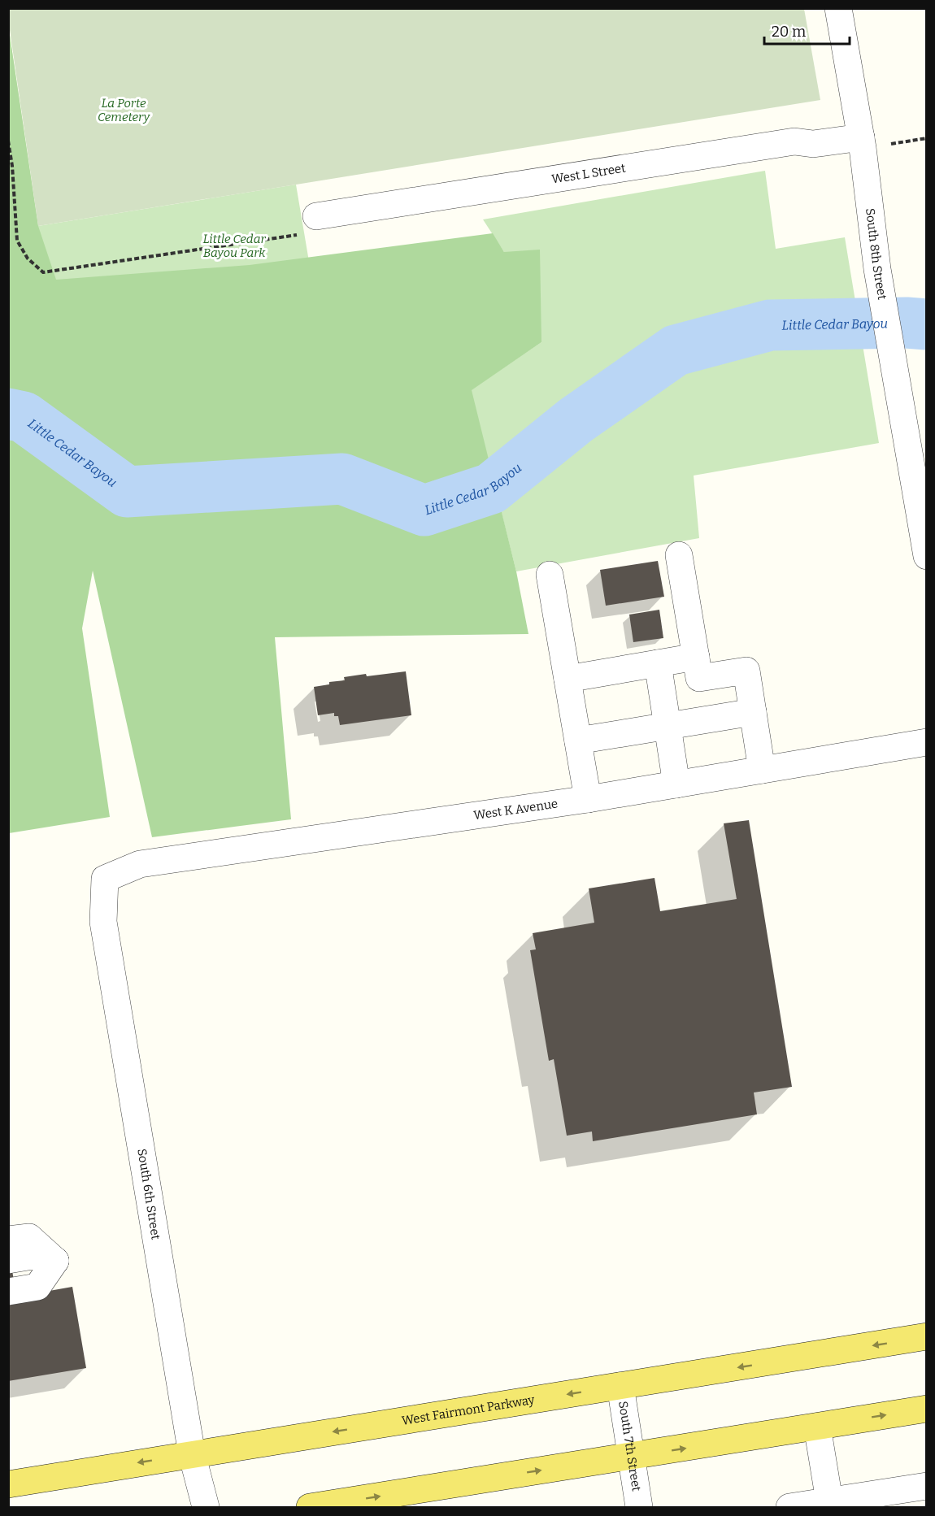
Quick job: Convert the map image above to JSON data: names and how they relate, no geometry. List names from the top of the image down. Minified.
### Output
{"streets":{"main road":["West Fairmont Parkway"],"street":["West L Street","South 8th Street","West K Avenue","South 6th Street","South 7th Street"]},"crossings":[["West L Street","South 8th Street"],["West K Avenue","South 6th Street"],["South 6th Street","West Fairmont Parkway"],["West Fairmont Parkway","South 7th Street"]],"water":["Little Cedar Bayou"],"parks":["La Porte Cemetery","Little Cedar Bayou Park"],"scale_bar":"20 m"}
